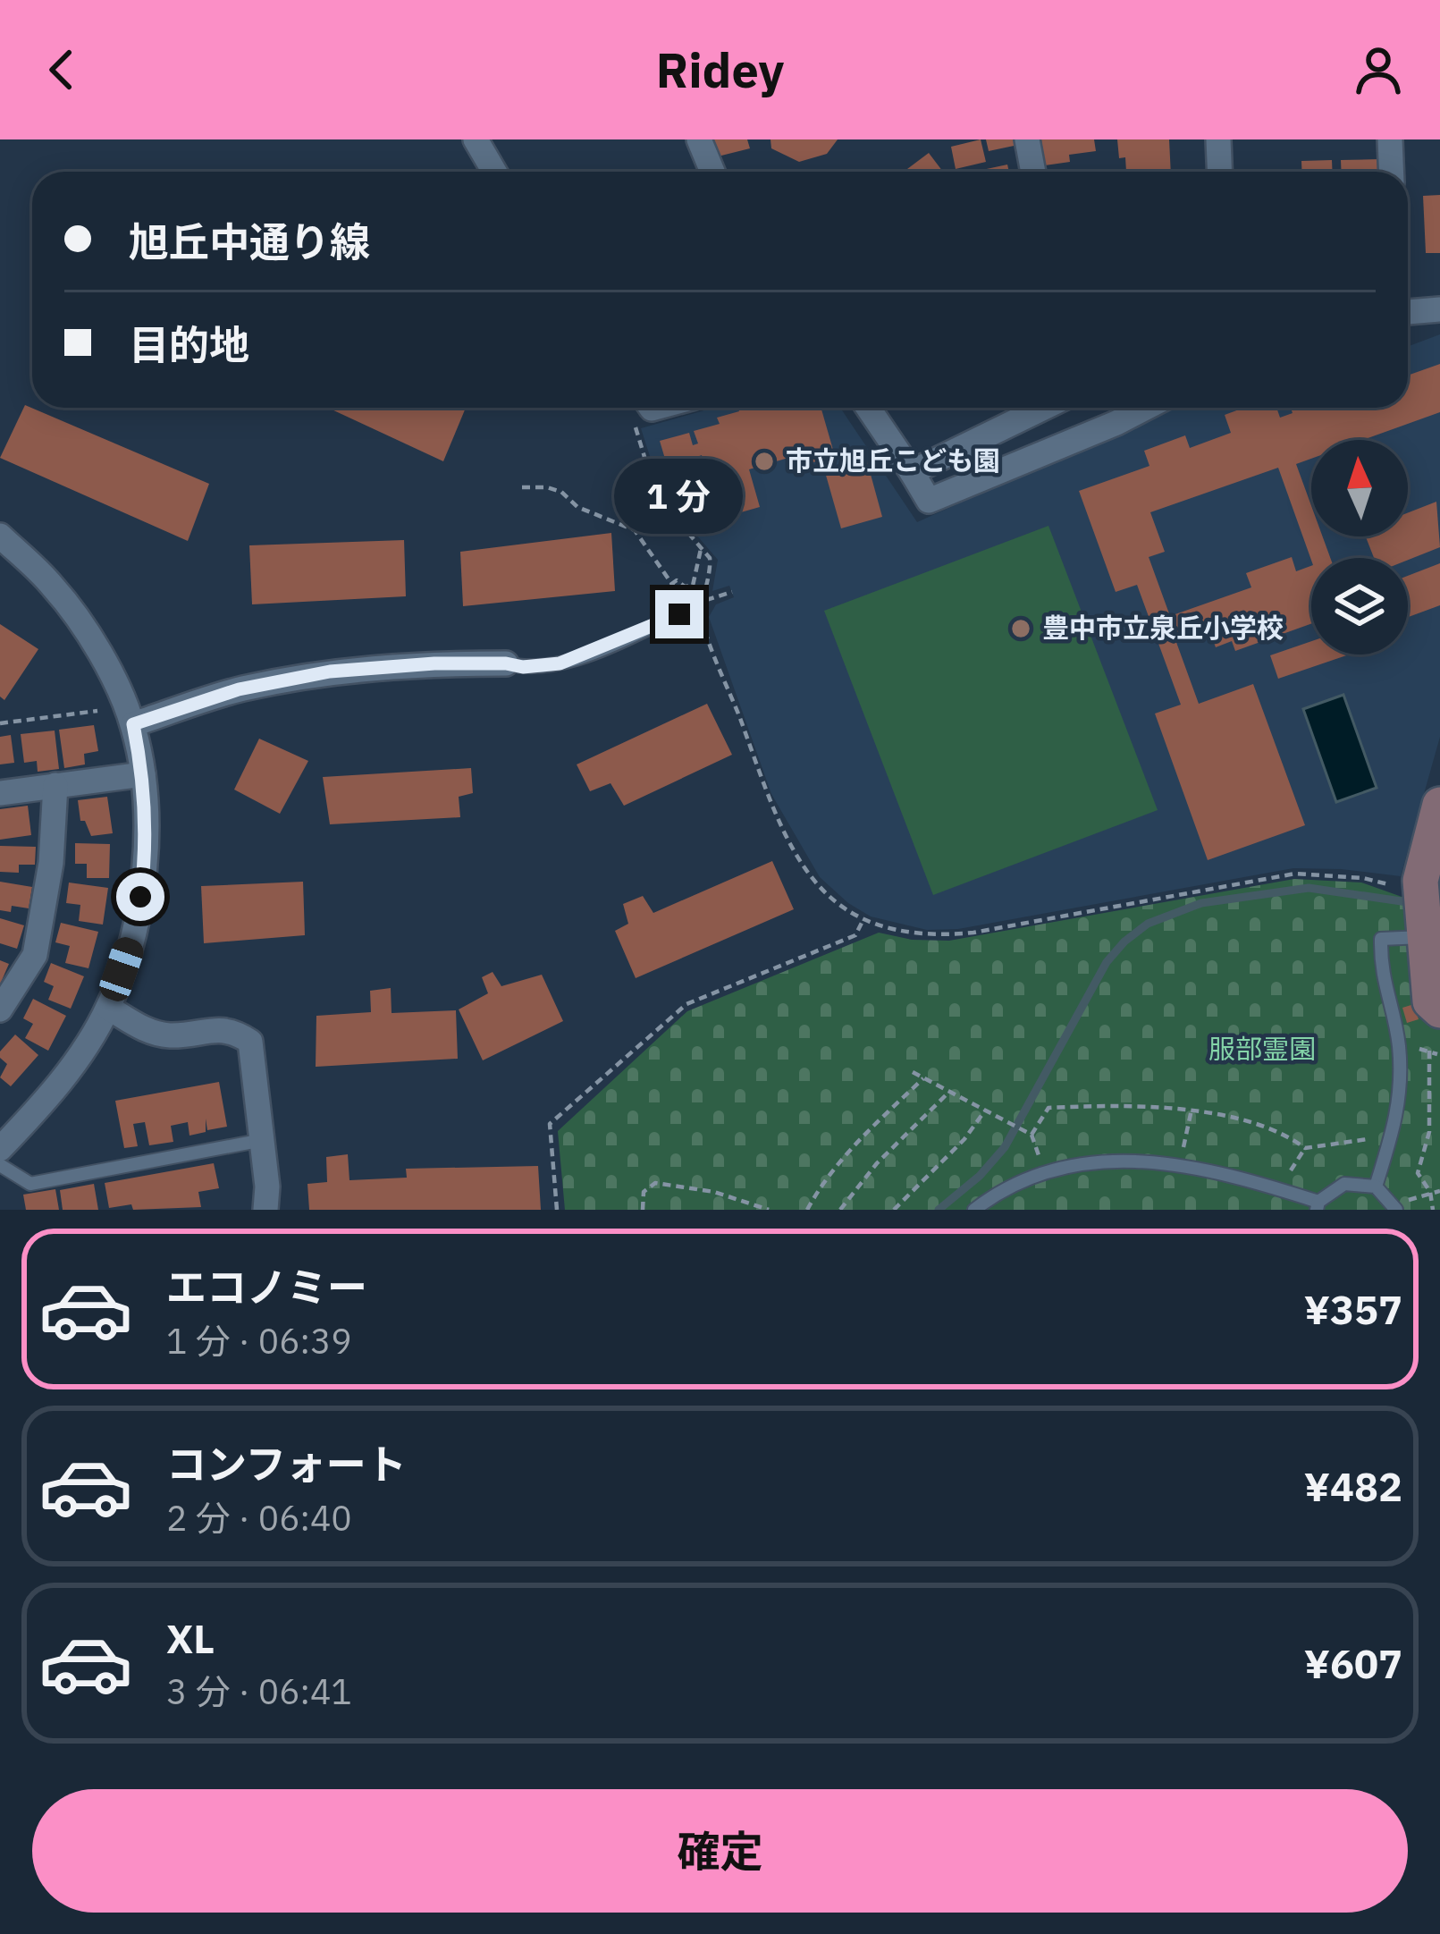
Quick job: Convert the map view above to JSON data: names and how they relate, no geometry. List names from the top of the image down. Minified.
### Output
{"parks":["服部霊園"],"places":["市立旭丘こども園","豊中市立泉丘小学校"],"north":"top","page":{"header":"Ridey","banner":["旭丘中通り線","目的地"],"bubble":"1 分","list":[{"name":"エコノミー","note":"1 分 · 06:39","value":"¥357"},{"name":"コンフォート","note":"2 分 · 06:40","value":"¥482"},{"name":"XL","note":"3 分 · 06:41","value":"¥607"}],"buttons":"確定"}}
